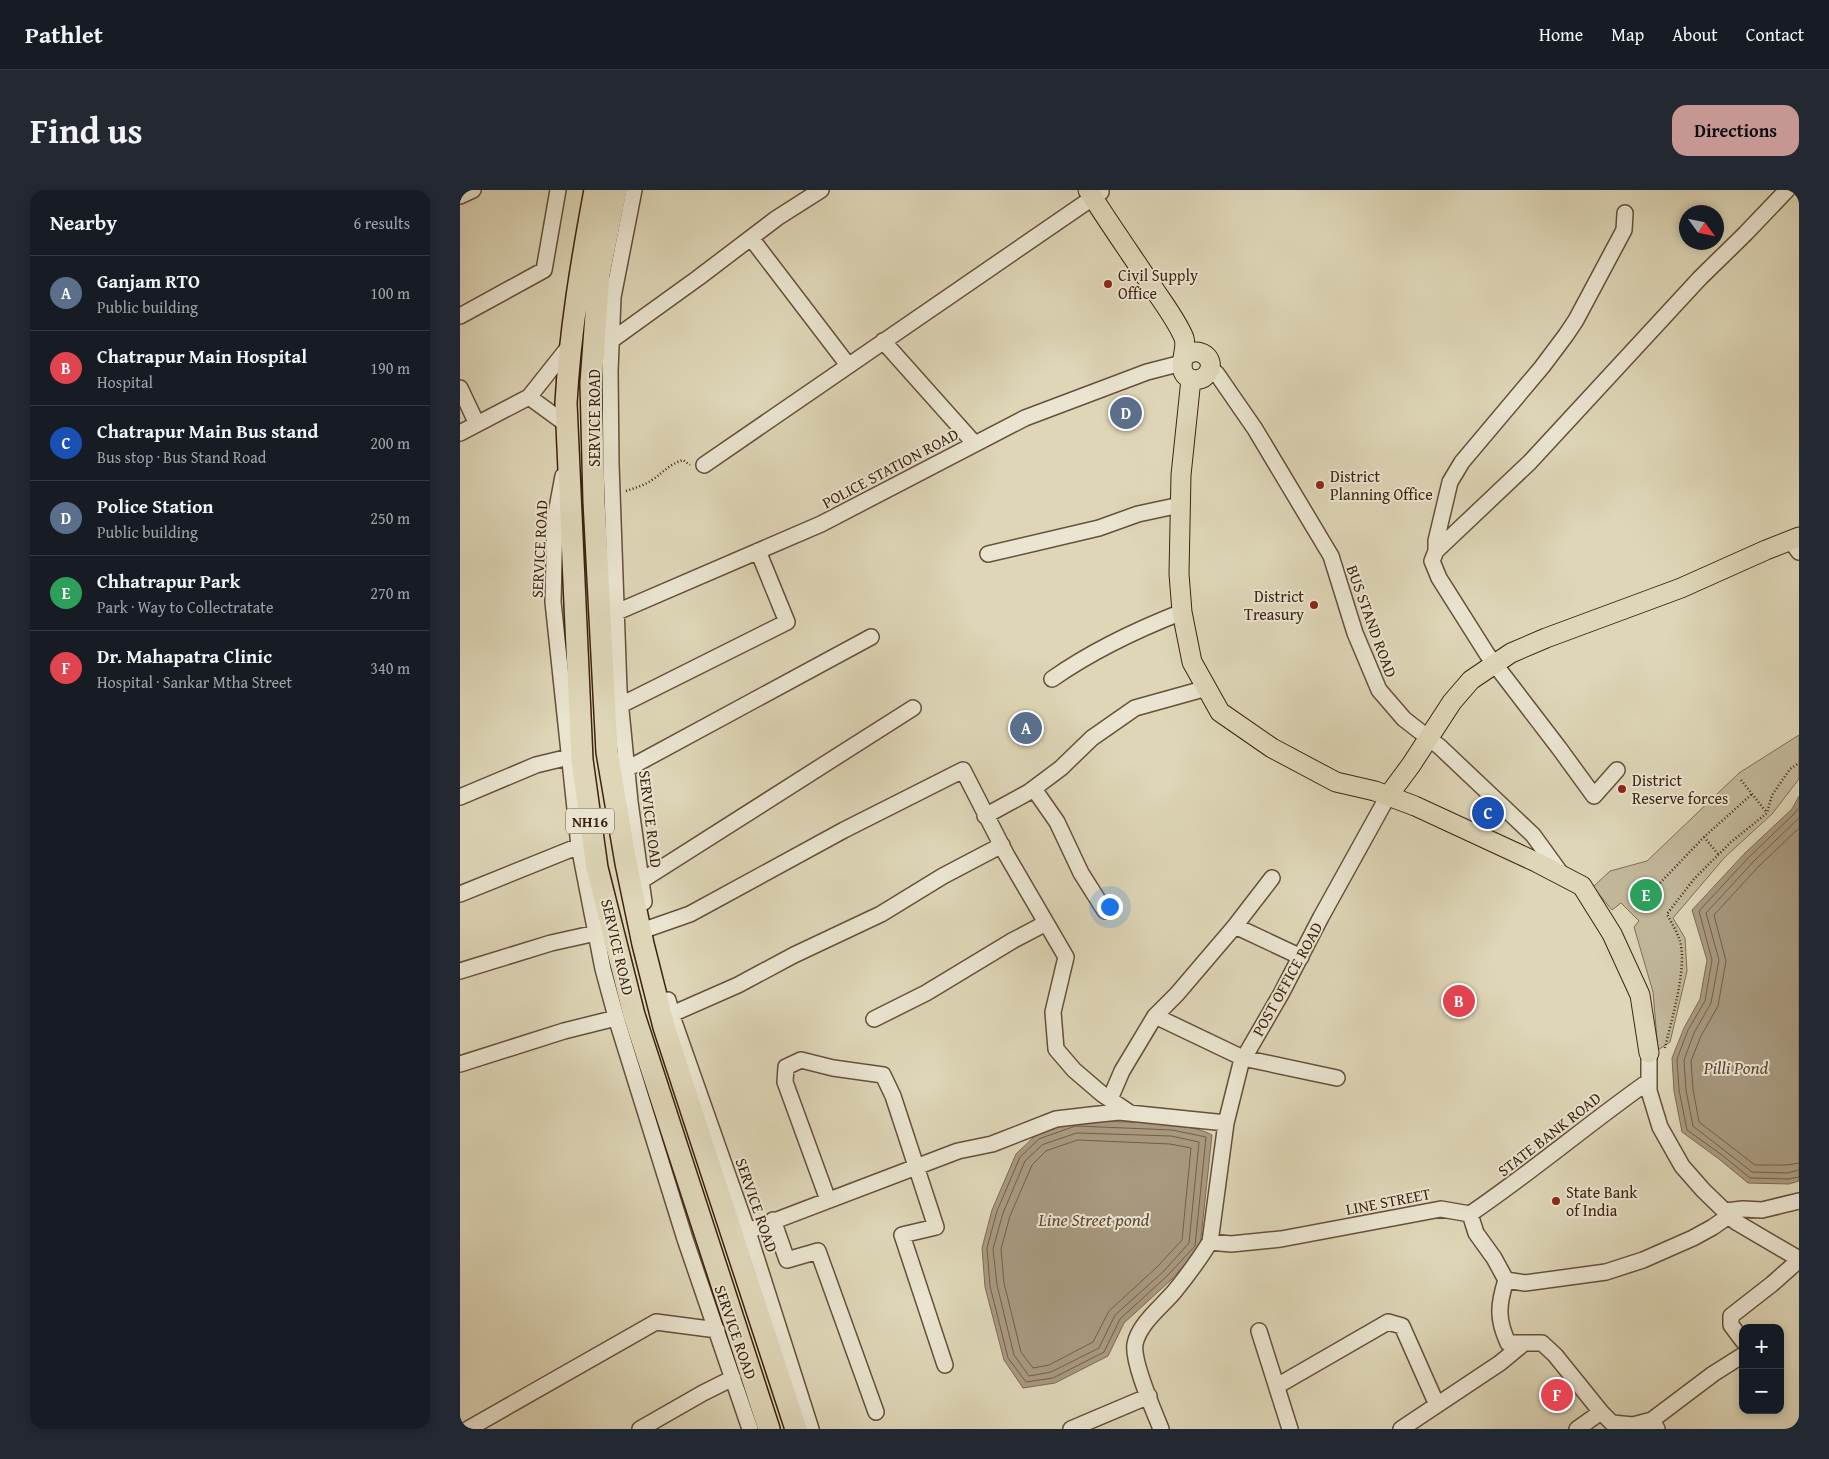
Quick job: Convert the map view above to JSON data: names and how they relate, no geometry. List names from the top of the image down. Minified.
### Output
{"streets":{"highway":["NH16"],"main road":["POST OFFICE ROAD"],"street":["SERVICE ROAD","POLICE STATION ROAD","BUS STAND ROAD","STATE BANK ROAD","LINE STREET"]},"crossings":[["SERVICE ROAD","POLICE STATION ROAD"],["SERVICE ROAD","NH16"],["POLICE STATION ROAD","BUS STAND ROAD"],["BUS STAND ROAD","POST OFFICE ROAD"],["POST OFFICE ROAD","LINE STREET"],["STATE BANK ROAD","LINE STREET"]],"water":["Pilli Pond","Line Street pond"],"places":["Civil Supply Office","District Planning Office","District Treasury","District Reserve forces","State Bank of India"],"north":"bottom right","page":{"header":"Pathlet","nav":["Home","Map","About","Contact"],"title":"Find us","buttons":"Directions","heading":["Nearby","6 results"],"list":[{"mark":"A","name":"Ganjam RTO","note":"Public building","value":"100 m"},{"mark":"B","name":"Chatrapur Main Hospital","note":"Hospital","value":"190 m"},{"mark":"C","name":"Chatrapur Main Bus stand","note":"Bus stop · Bus Stand Road","value":"200 m"},{"mark":"D","name":"Police Station","note":"Public building","value":"250 m"},{"mark":"E","name":"Chhatrapur Park","note":"Park · Way to Collectratate","value":"270 m"},{"mark":"F","name":"Dr. Mahapatra Clinic","note":"Hospital · Sankar Mtha Street","value":"340 m"}],"pins":["D","A","C","E","B","F"],"map_buttons":["+","−"]}}
